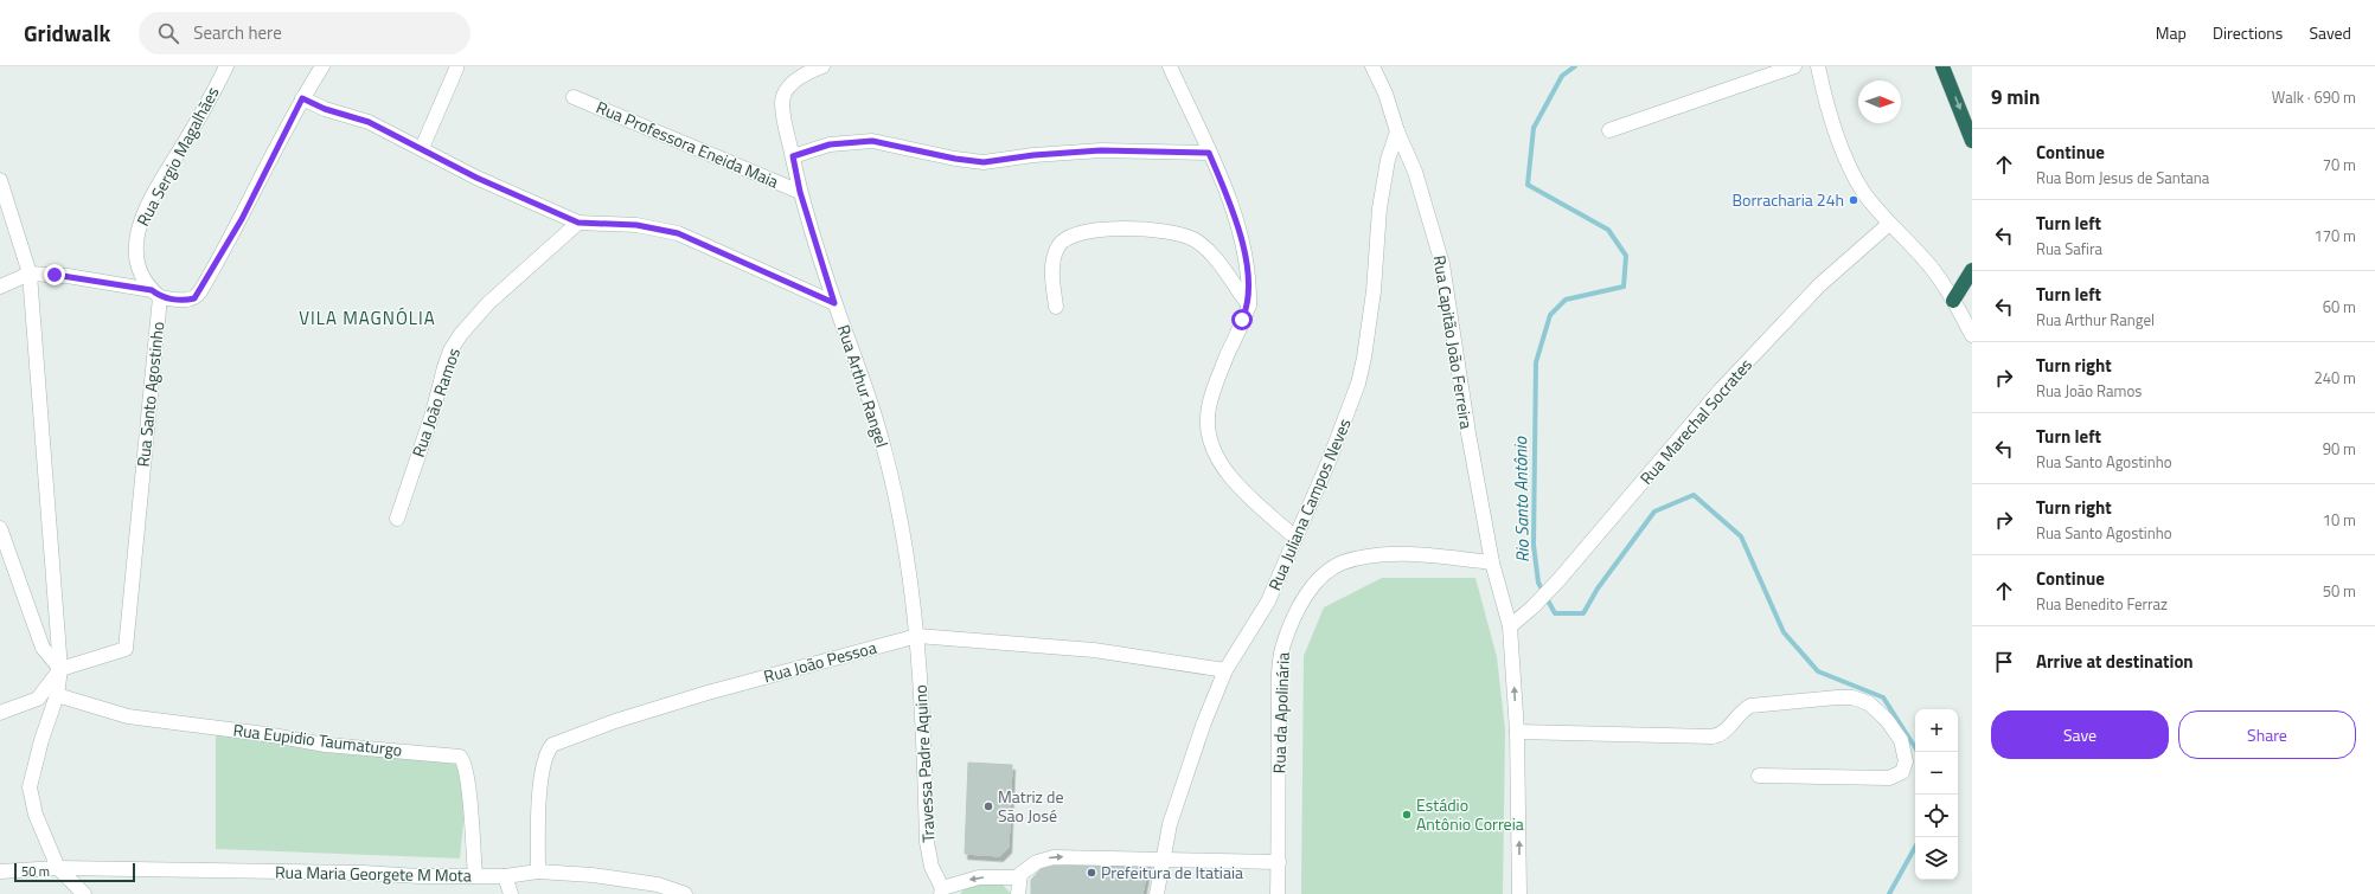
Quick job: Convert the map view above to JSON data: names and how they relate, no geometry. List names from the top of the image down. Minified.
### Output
{"streets":{"street":["Rua Professora Eneida Maia","Rua Sergio Magalhães","Rua Capitão João Ferreira","Rua Arthur Rangel","Rua Santo Agostinho","Rua João Ramos","Rua Marechal Socrates","Rua Juliana Campos Neves","Rua João Pessoa","Rua da Apolinária","Rua Eupidio Taumaturgo","Travessa Padre Aquino","Rua Maria Georgete M Mota"]},"crossings":[["Rua Professora Eneida Maia","Rua Arthur Rangel"],["Rua Sergio Magalhães","Rua Santo Agostinho"],["Rua Capitão João Ferreira","Rua Marechal Socrates"],["Rua Capitão João Ferreira","Rua Juliana Campos Neves"],["Rua Capitão João Ferreira","Rua da Apolinária"],["Rua Arthur Rangel","Rua João Pessoa"],["Rua Arthur Rangel","Travessa Padre Aquino"],["Rua Juliana Campos Neves","Rua João Pessoa"],["Rua João Pessoa","Travessa Padre Aquino"],["Rua João Pessoa","Rua Maria Georgete M Mota"],["Rua Eupidio Taumaturgo","Rua Maria Georgete M Mota"]],"districts":["VILA MAGNÓLIA"],"water":["Rio Santo Antônio"],"places":["Borracharia 24h","Matriz de São José","Estádio Antônio Correia","Prefeitura de Itatiaia"],"scale_bar":"50 m","north":"right","page":{"header":"Gridwalk","search":"Search here","nav":["Map","Directions","Saved"],"heading":["9 min","Walk · 690 m"],"list":[["Continue","Rua Bom Jesus de Santana","70 m"],["Turn left","Rua Safira","170 m"],["Turn left","Rua Arthur Rangel","60 m"],["Turn right","Rua João Ramos","240 m"],["Turn left","Rua Santo Agostinho","90 m"],["Turn right","Rua Santo Agostinho","10 m"],["Continue","Rua Benedito Ferraz","50 m"],"Arrive at destination"],"buttons":["Save","Share"],"map_buttons":["+","−"],"scale":"50 m"}}
